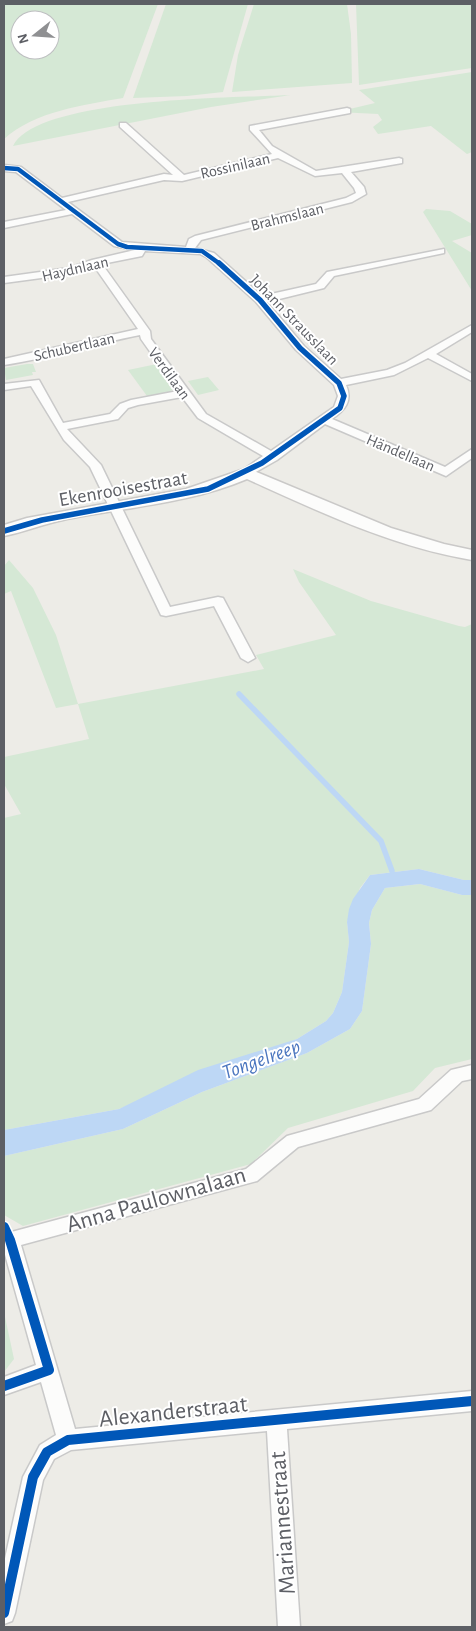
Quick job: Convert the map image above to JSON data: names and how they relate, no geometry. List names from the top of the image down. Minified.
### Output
{"streets":{"street":["Rossinilaan","Brahmslaan","Haydnlaan","Johann Strausslaan","Schubertlaan","Verdilaan","Händellaan","Ekenrooisestraat","Anna Paulownalaan","Alexanderstraat","Mariannestraat"]},"crossings":[["Rossinilaan","Brahmslaan"],["Rossinilaan","Johann Strausslaan"],["Brahmslaan","Johann Strausslaan"],["Haydnlaan","Johann Strausslaan"],["Haydnlaan","Verdilaan"],["Johann Strausslaan","Verdilaan"],["Johann Strausslaan","Händellaan"],["Johann Strausslaan","Ekenrooisestraat"],["Schubertlaan","Verdilaan"],["Anna Paulownalaan","Alexanderstraat"],["Alexanderstraat","Mariannestraat"]],"water":["Tongelreep"],"north":"left"}
